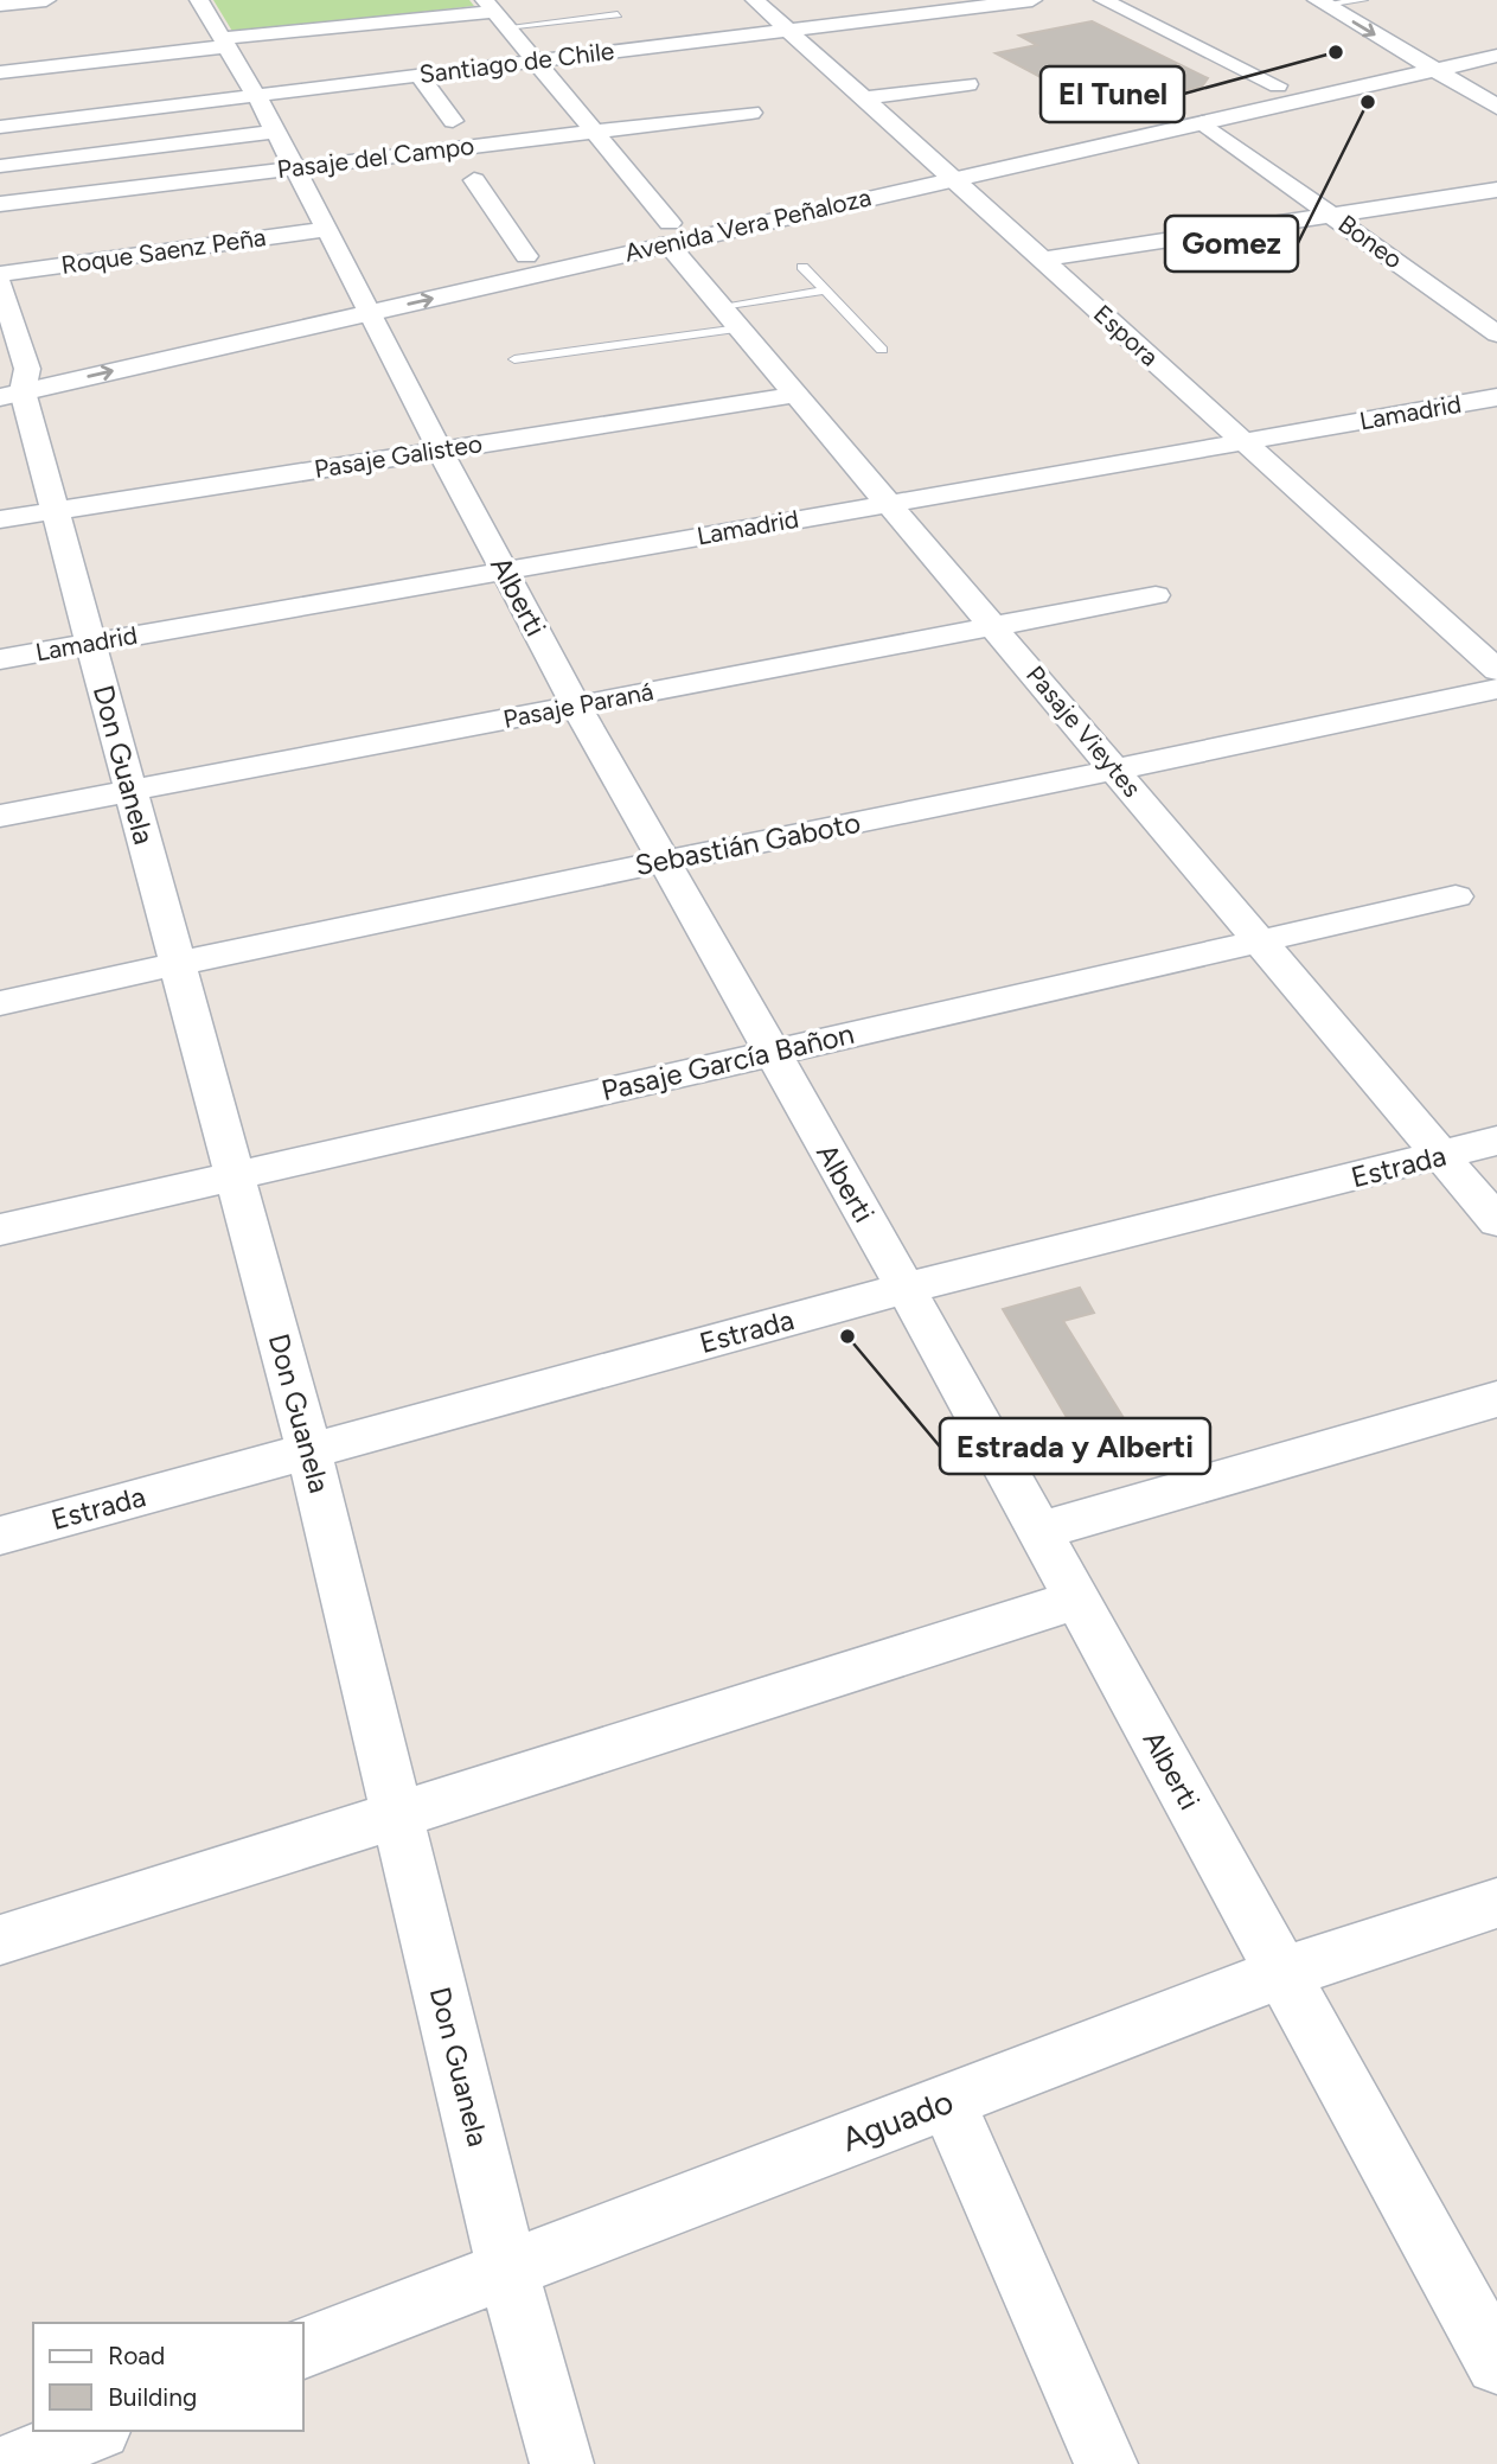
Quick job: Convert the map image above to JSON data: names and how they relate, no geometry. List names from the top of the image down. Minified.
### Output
{"streets":{"main road":["Avenida Vera Peñaloza"],"street":["Santiago de Chile","Pasaje del Campo","Boneo","Roque Saenz Peña","Espora","Lamadrid","Pasaje Galisteo","Alberti","Pasaje Paraná","Pasaje Vieytes","Don Guanela","Sebastián Gaboto","Pasaje García Bañon","Estrada","Aguado"]},"crossings":[["Santiago de Chile","Espora"],["Santiago de Chile","Alberti"],["Santiago de Chile","Pasaje Vieytes"],["Pasaje del Campo","Alberti"],["Pasaje del Campo","Pasaje Vieytes"],["Avenida Vera Peñaloza","Boneo"],["Avenida Vera Peñaloza","Espora"],["Avenida Vera Peñaloza","Alberti"],["Avenida Vera Peñaloza","Pasaje Vieytes"],["Avenida Vera Peñaloza","Don Guanela"],["Roque Saenz Peña","Alberti"],["Espora","Lamadrid"],["Lamadrid","Alberti"],["Lamadrid","Pasaje Vieytes"],["Lamadrid","Don Guanela"],["Pasaje Galisteo","Alberti"],["Pasaje Galisteo","Pasaje Vieytes"],["Pasaje Galisteo","Don Guanela"],["Alberti","Pasaje Paraná"],["Alberti","Sebastián Gaboto"],["Alberti","Pasaje García Bañon"],["Alberti","Estrada"],["Alberti","Aguado"],["Pasaje Paraná","Pasaje Vieytes"],["Pasaje Paraná","Don Guanela"],["Pasaje Vieytes","Sebastián Gaboto"],["Pasaje Vieytes","Pasaje García Bañon"],["Pasaje Vieytes","Estrada"],["Don Guanela","Sebastián Gaboto"],["Don Guanela","Pasaje García Bañon"],["Don Guanela","Estrada"],["Don Guanela","Aguado"]],"places":["El Tunel","Gomez","Estrada y Alberti"],"legend":["Road","Building"]}
